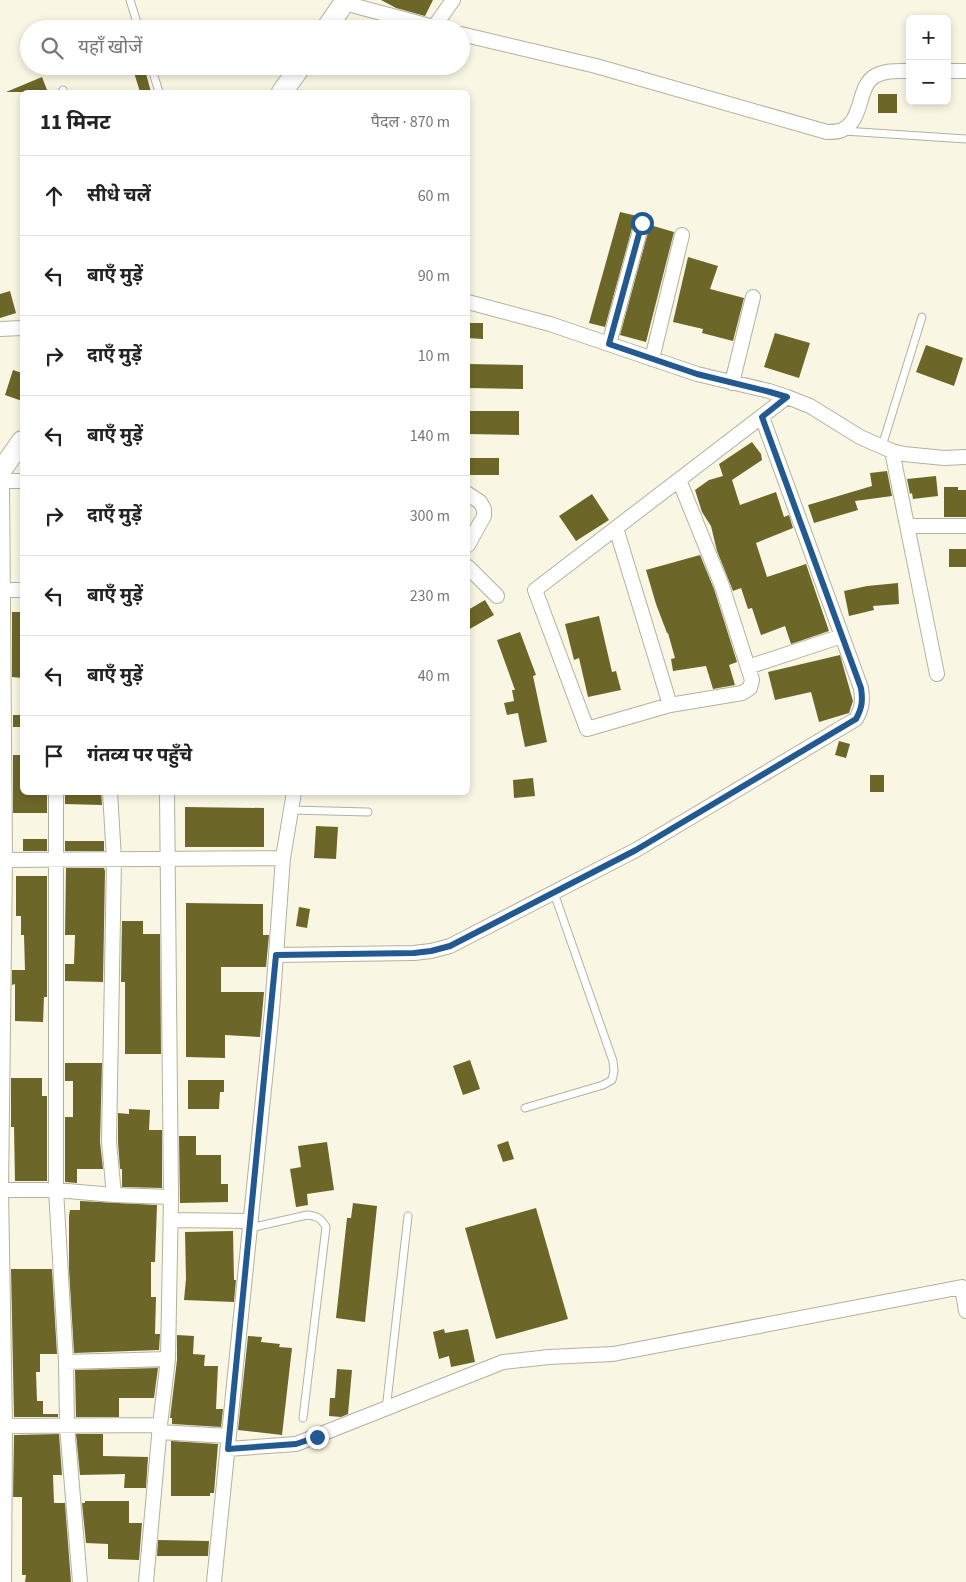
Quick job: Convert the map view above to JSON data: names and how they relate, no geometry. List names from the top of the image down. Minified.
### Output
{"page":{"map_buttons":["+","−"],"search":"यहाँ खोजें","heading":["11 मिनट","पैदल · 870 m"],"list":[["सीधे चलें","60 m"],["बाएँ मुड़ें","90 m"],["दाएँ मुड़ें","10 m"],["बाएँ मुड़ें","140 m"],["दाएँ मुड़ें","300 m"],["बाएँ मुड़ें","230 m"],["बाएँ मुड़ें","40 m"],"गंतव्य पर पहुँचे"]}}
